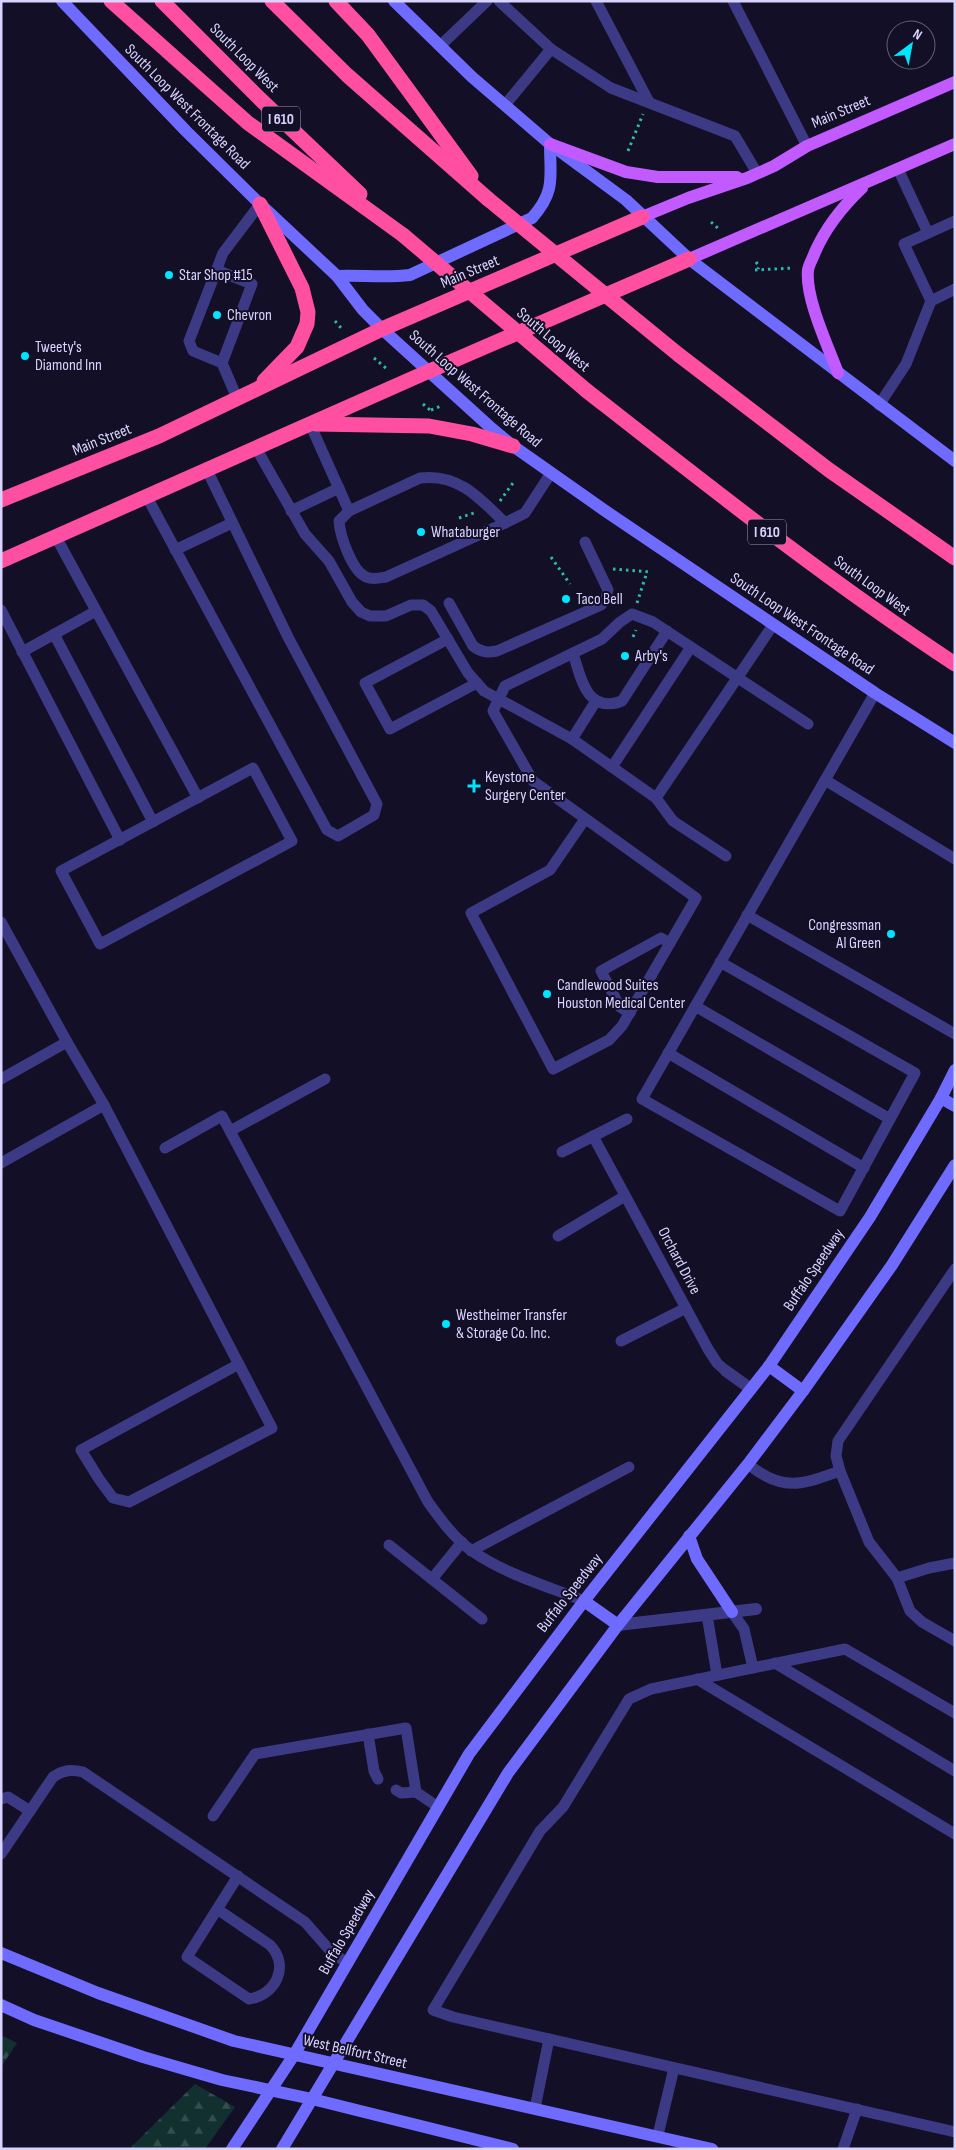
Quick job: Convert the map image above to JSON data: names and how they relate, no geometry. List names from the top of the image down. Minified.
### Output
{"streets":{"highway":["South Loop West","Main Street","I 610"],"main road":["South Loop West Frontage Road","Buffalo Speedway","West Bellfort Street"],"street":["Orchard Drive"]},"crossings":[["South Loop West Frontage Road","Main Street"],["Orchard Drive","Buffalo Speedway"],["Buffalo Speedway","West Bellfort Street"]],"places":{"other":["Star Shop #15","Chevron","Tweety's Diamond Inn","Whataburger","Taco Bell","Arby's","Congressman Al Green","Candlewood Suites Houston Medical Center","Westheimer Transfer & Storage Co. Inc."],"health":["Keystone Surgery Center"]},"north":"top right"}
